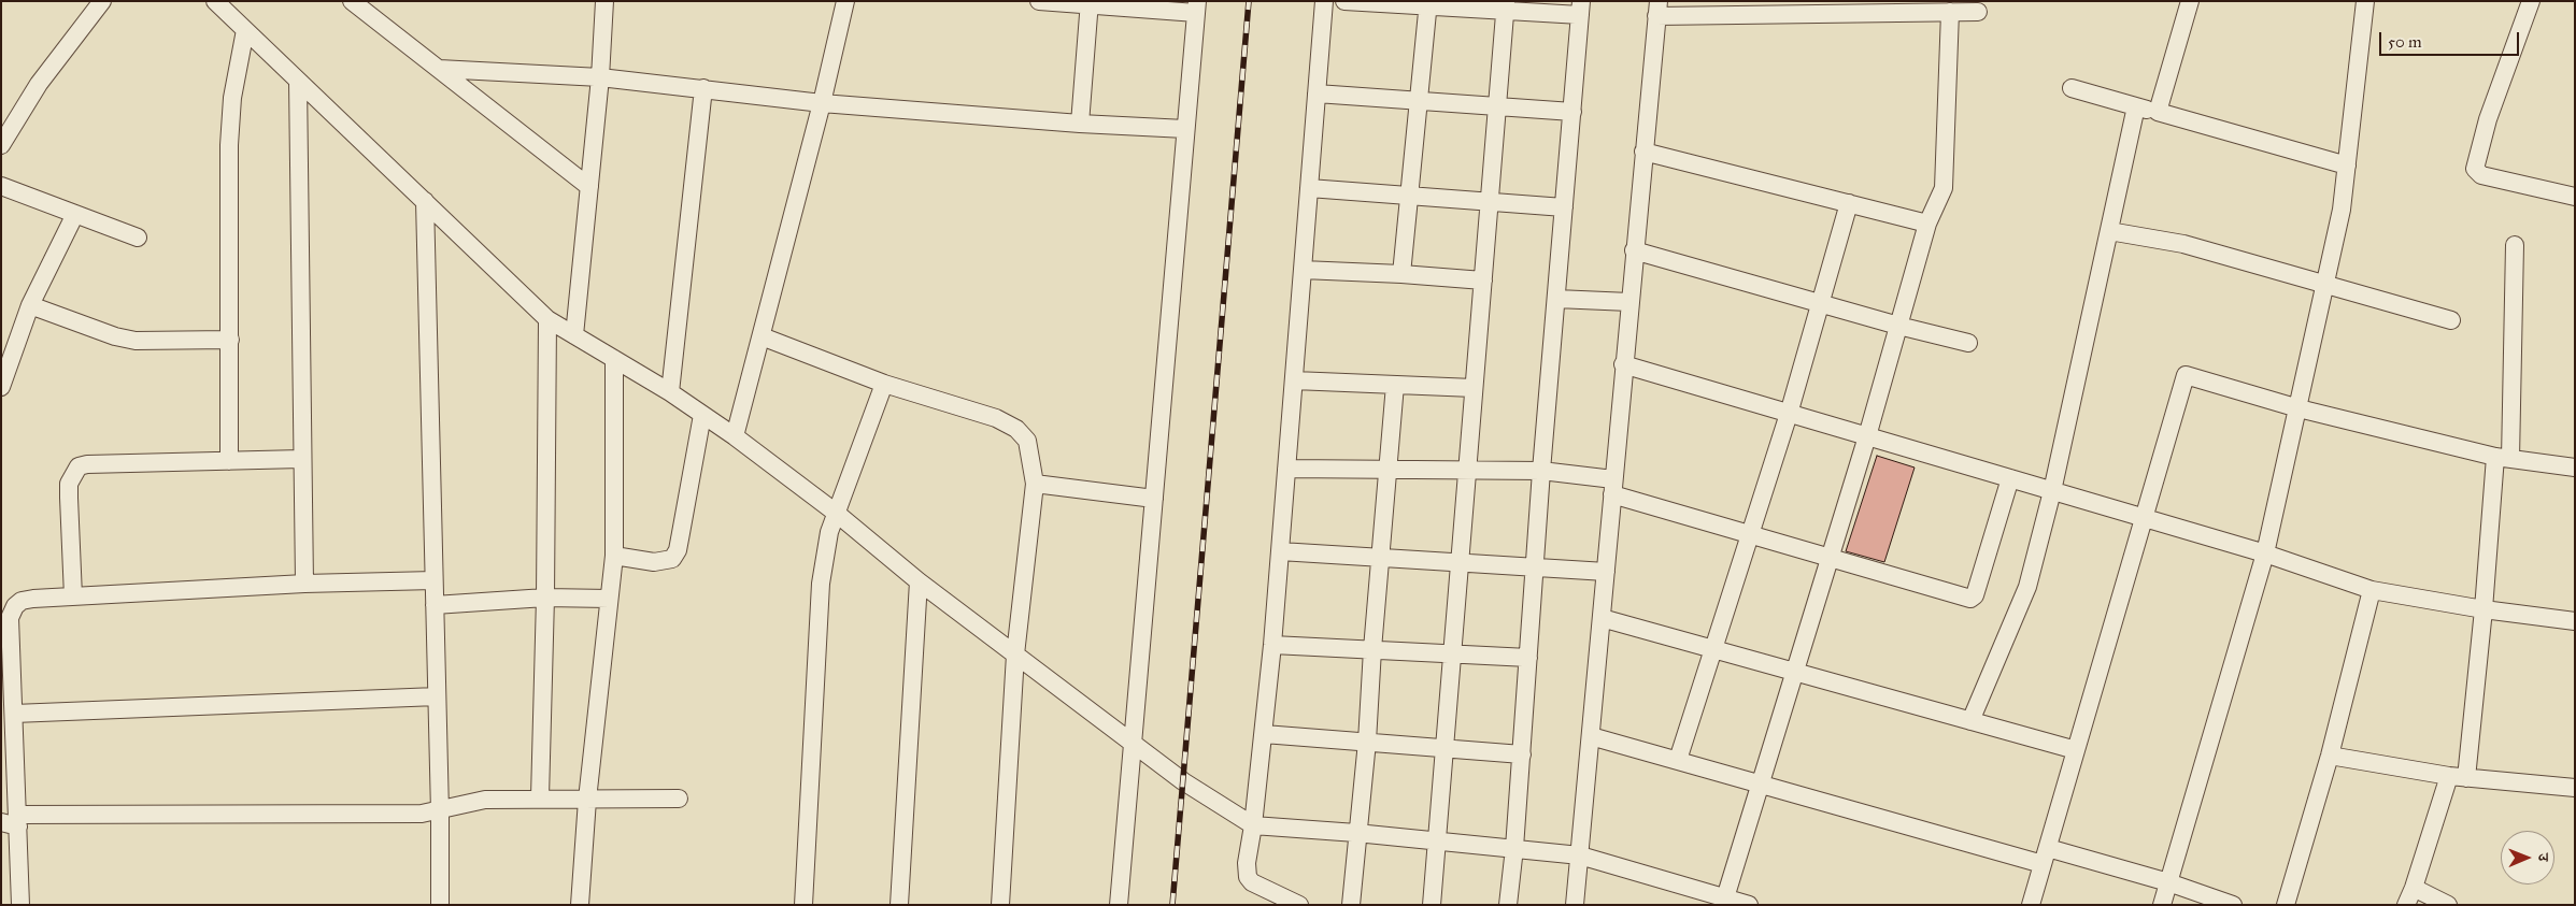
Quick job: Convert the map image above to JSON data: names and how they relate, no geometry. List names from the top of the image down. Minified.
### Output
{"scale_bar":"50 m","north":"right"}
